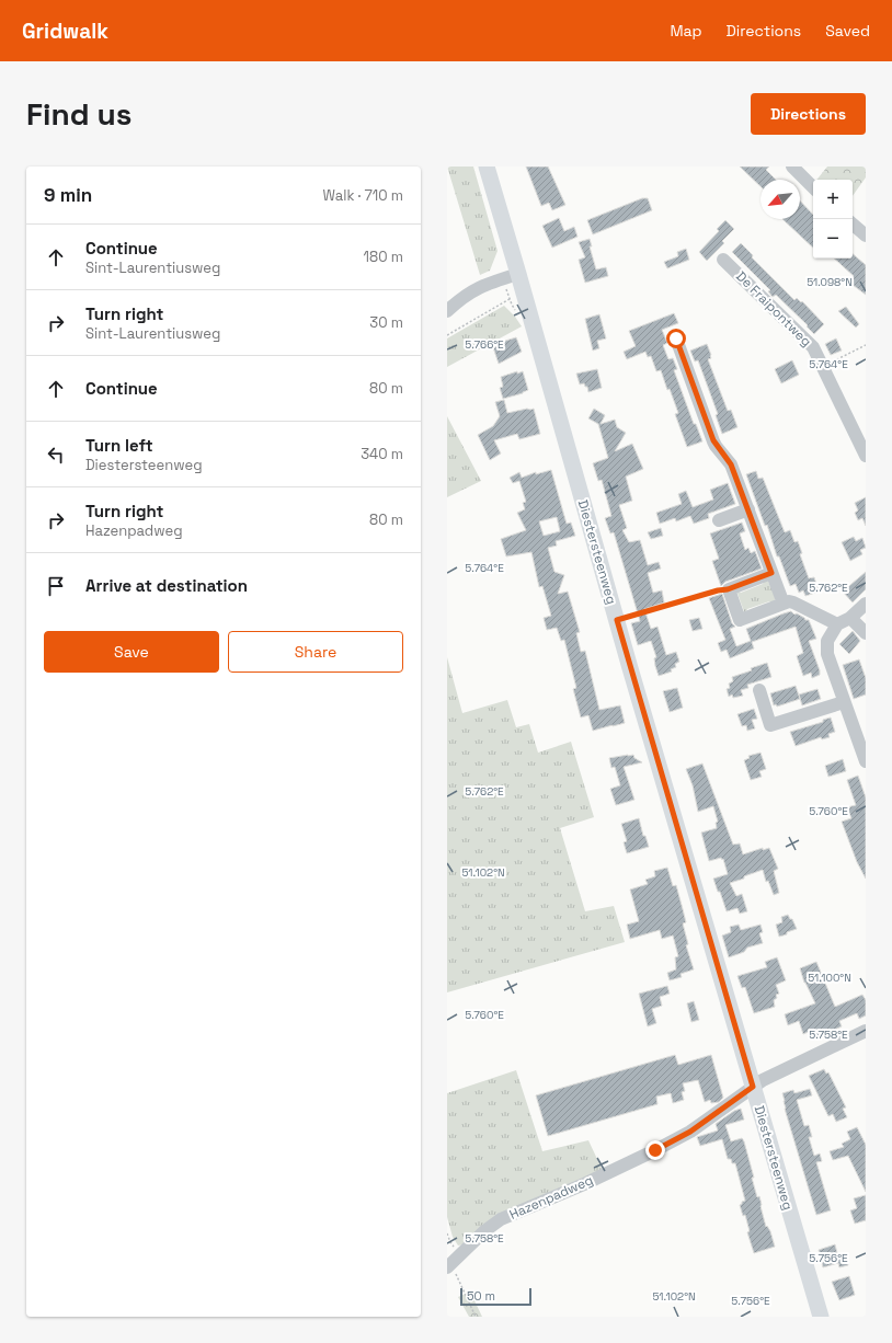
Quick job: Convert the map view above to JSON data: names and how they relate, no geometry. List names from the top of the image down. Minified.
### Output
{"streets":{"main road":["Diestersteenweg"],"street":["De Fraipontweg","Hazenpadweg"]},"crossings":[["Diestersteenweg","Hazenpadweg"]],"scale_bar":"50 m","north":"bottom left","page":{"header":"Gridwalk","nav":["Map","Directions","Saved"],"buttons":["Directions",["Save","Share"]],"title":"Find us","heading":["9 min","Walk · 710 m"],"map_buttons":["+","−"],"list":[["Continue","Sint-Laurentiusweg","180 m"],["Turn right","Sint-Laurentiusweg","30 m"],["Continue","80 m"],["Turn left","Diestersteenweg","340 m"],["Turn right","Hazenpadweg","80 m"],"Arrive at destination"],"scale":"50 m"},"coordinates":["51.098°N","5.766°E","5.764°E","5.762°E","5.760°E","51.102°N","51.100°N","5.758°E","5.756°E"]}
